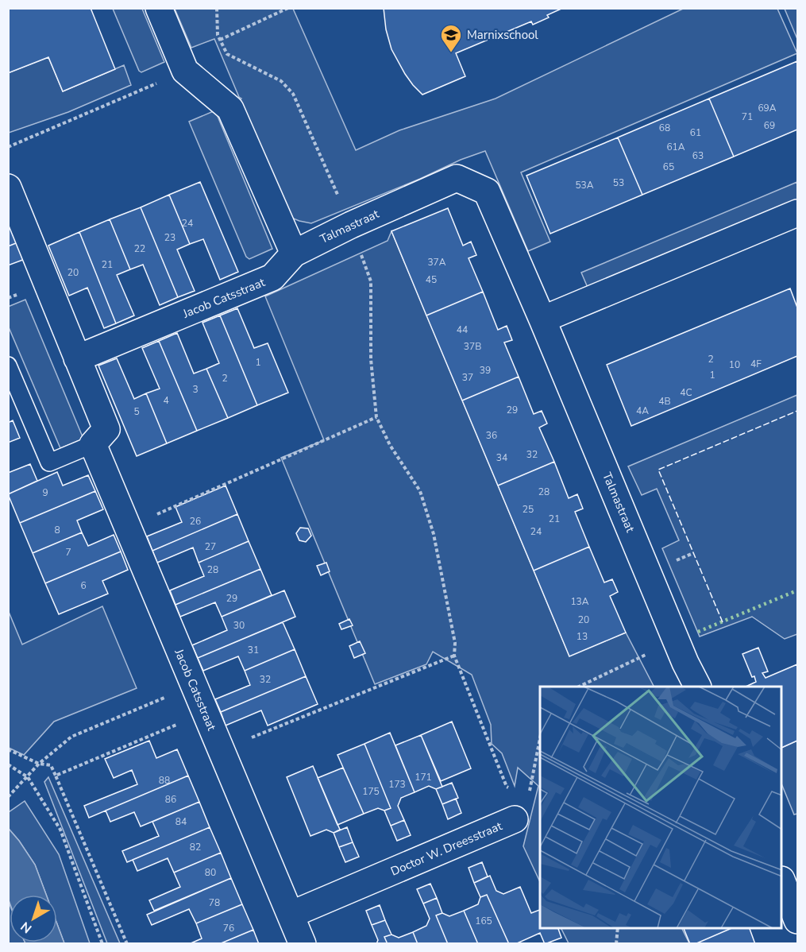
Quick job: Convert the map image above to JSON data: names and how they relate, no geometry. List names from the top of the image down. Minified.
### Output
{"streets":{"street":["Talmastraat","Jacob Catsstraat","Doctor W. Dreesstraat"]},"crossings":[["Talmastraat","Jacob Catsstraat"]],"places":{"school or university":["Marnixschool"]},"house_numbers":["69A","71","69","68","61","61A","63","65","53","53A","24","23","22","37A","21","20","45","44","37B","2","1","4F","10","39","1","37","2","3","4C","4","4B","29","4A","5","36","32","34","28","9","25","21","26","8","24","27","7","28","6","29","13A","20","30","13","31","32","171","88","173","175","86","84","82","80","78","165","76"],"north":"bottom left"}
